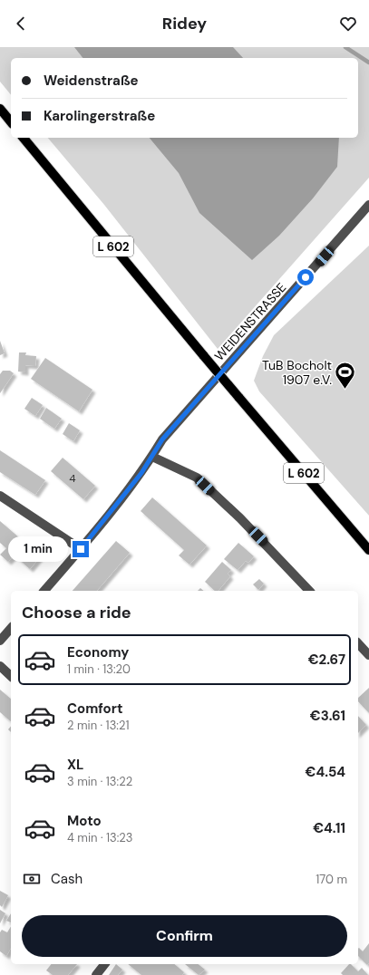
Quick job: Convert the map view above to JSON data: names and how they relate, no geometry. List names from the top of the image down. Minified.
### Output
{"streets":{"main road":["L 602"],"street":["WEIDENSTRASSE"]},"places":{"sports":["TuB Bocholt 1907 e.V."]},"house_numbers":["4"],"page":{"header":"Ridey","banner":["Weidenstraße","Karolingerstraße"],"bubble":"1 min","heading":"Choose a ride","list":[{"name":"Economy","note":"1 min · 13:20","value":"€2.67"},{"name":"Comfort","note":"2 min · 13:21","value":"€3.61"},{"name":"XL","note":"3 min · 13:22","value":"€4.54"},{"name":"Moto","note":"4 min · 13:23","value":"€4.11"}],"pay":["Cash","170 m"],"buttons":"Confirm"}}
